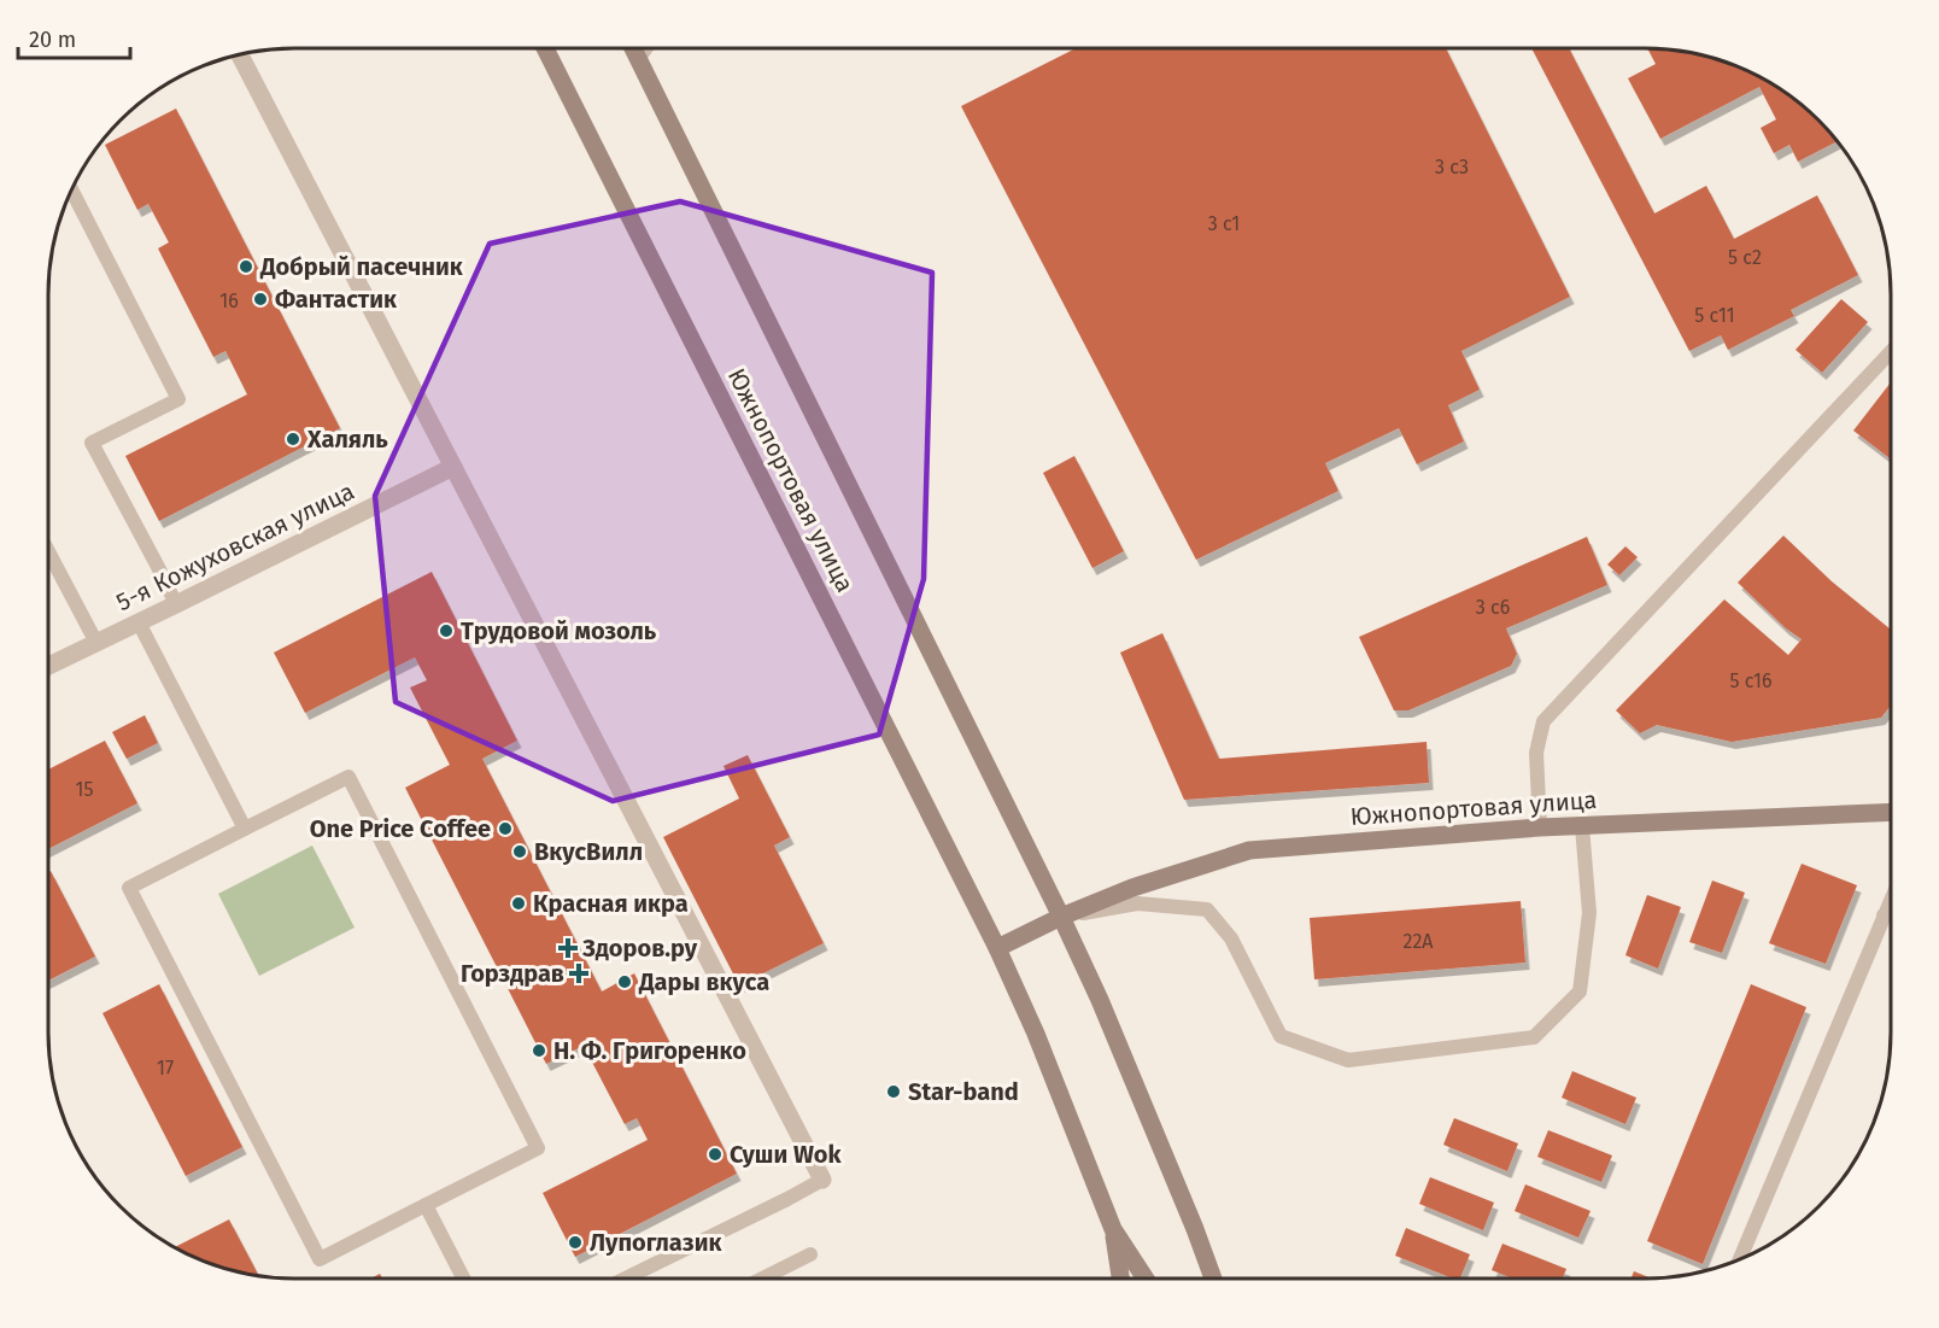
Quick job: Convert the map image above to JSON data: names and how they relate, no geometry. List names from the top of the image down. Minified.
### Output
{"streets":{"main road":["Южнопортовая улица"],"street":["5-я Кожуховская улица"]},"places":{"other":["Добрый пасечник","Фантастик","Халяль","Трудовой мозоль","One Price Coffee","ВкусВилл","Красная икра","Дары вкуса","Н. Ф. Григоренко","Star-band","Суши Wok","Лупоглазик"],"health":["Здоров.ру","Горздрав"]},"house_numbers":["3 c3","3 с1","5 с2","16","5 с11","3 с6","5 с16","15","22А","17"],"scale_bar":"20 m"}
